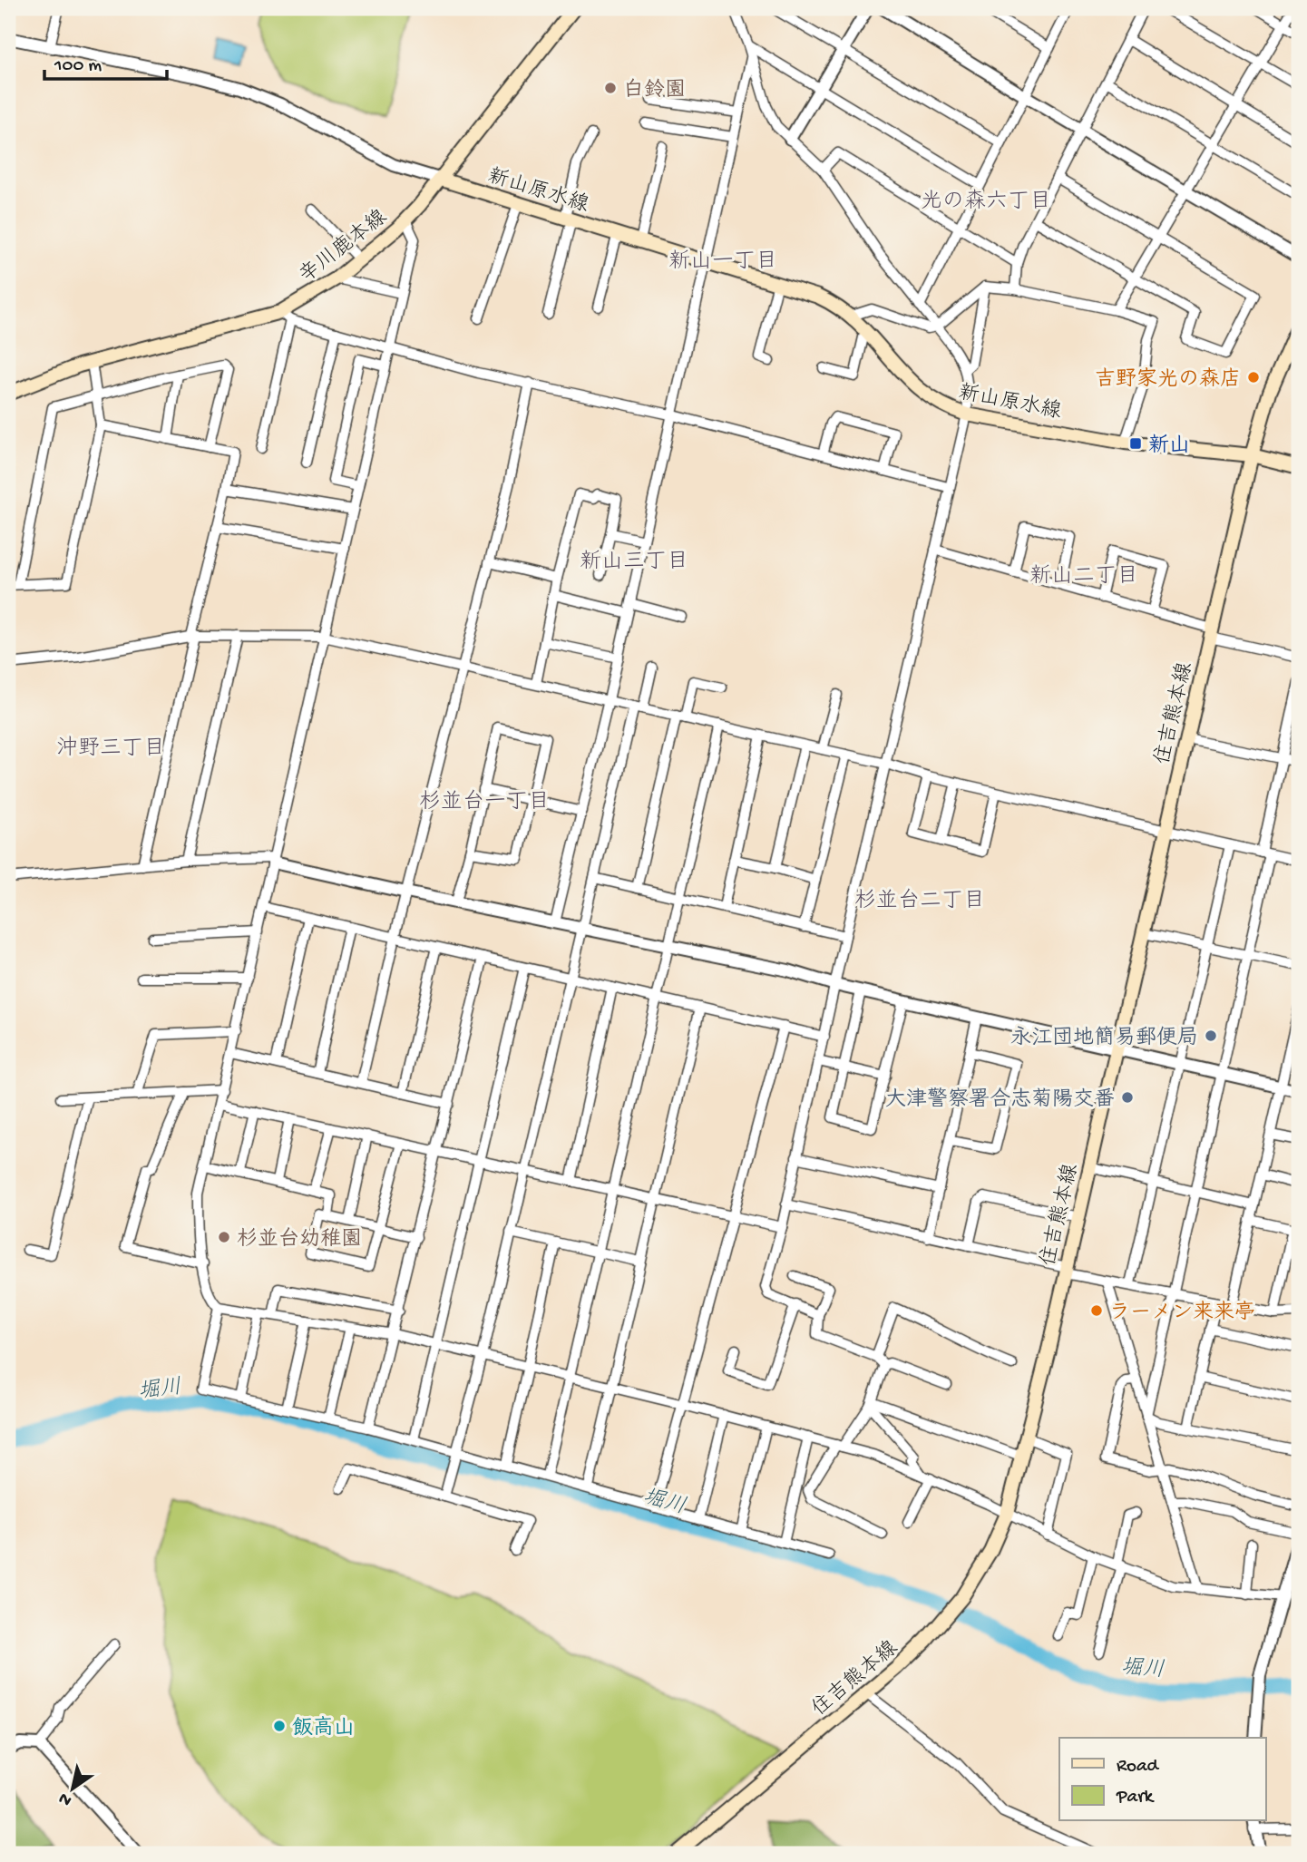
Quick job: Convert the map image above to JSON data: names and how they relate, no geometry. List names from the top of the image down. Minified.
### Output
{"streets":{"main road":["新山原水線","辛川鹿本線","住吉熊本線"]},"crossings":[["新山原水線","辛川鹿本線"],["新山原水線","住吉熊本線"]],"districts":["光の森六丁目","新山一丁目","新山三丁目","新山二丁目","沖野三丁目","杉並台一丁目","杉並台二丁目"],"water":["堀川"],"places":{"other":["白鈴園","吉野家光の森店","永江団地簡易郵便局","大津警察署合志菊陽交番","杉並台幼稚園","ラーメン来来亭","飯高山"],"transit":["新山"]},"legend":["Road","Park"],"scale_bar":"100 m","north":"bottom left"}
